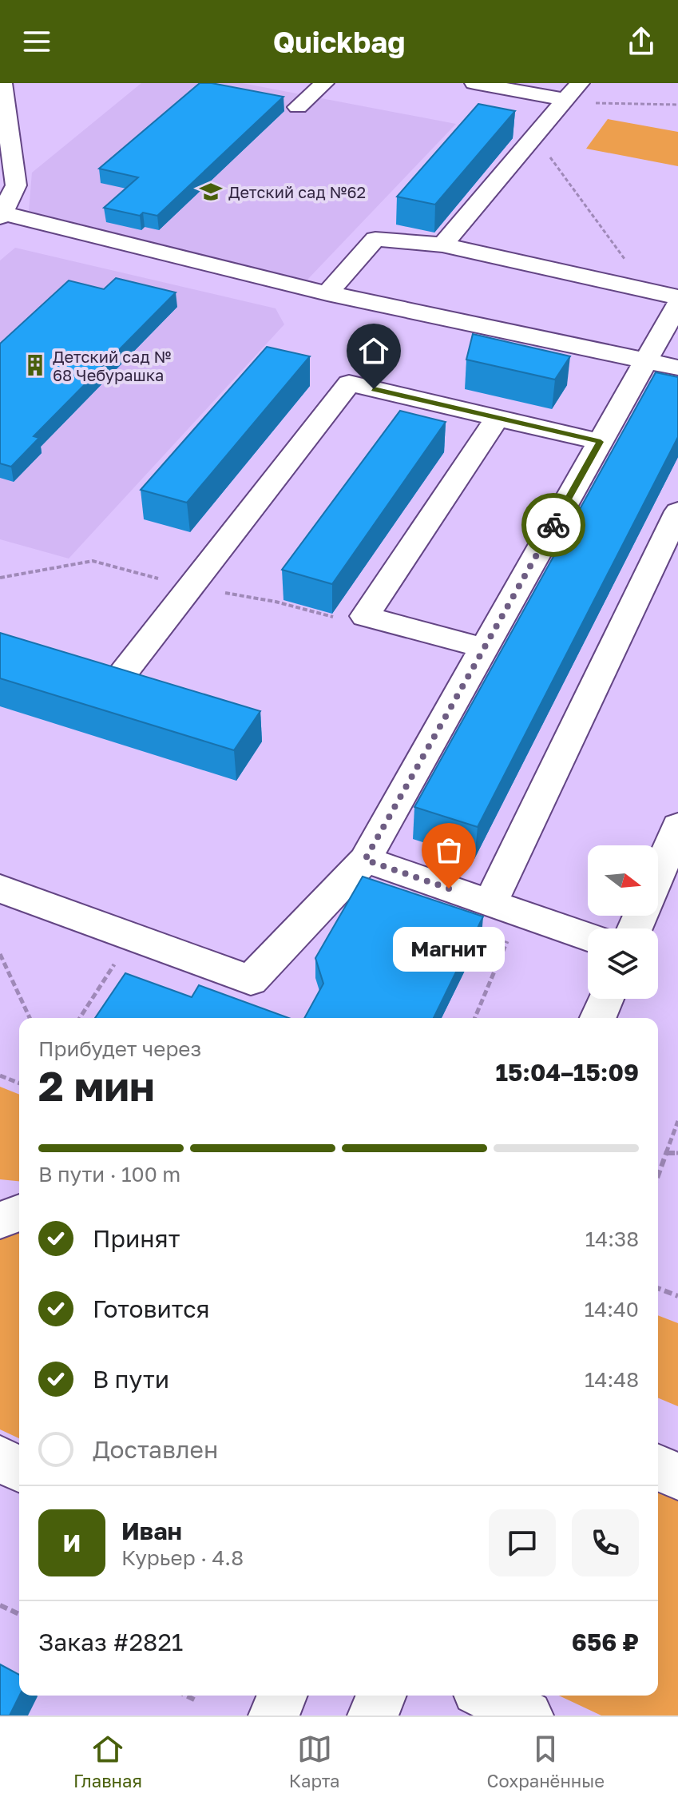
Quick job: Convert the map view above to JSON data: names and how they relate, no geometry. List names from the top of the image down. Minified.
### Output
{"places":{"school or university":["Детский сад №62"],"building":["Детский сад № 68 Чебурашка"],"other":["Магнит"]},"north":"right","page":{"header":"Quickbag","bubble":"Магнит","heading":["2 мин","Прибудет через","15:04–15:09"],"panel":["Иван","Курьер · 4.8","Заказ #2821","656 ₽"],"bar":"В пути · 100 m","list":[["Принят","14:38"],["Готовится","14:40"],["В пути","14:48"],"Доставлен"],"round":"И","tabs":["Главная","Карта","Сохранённые"]}}
